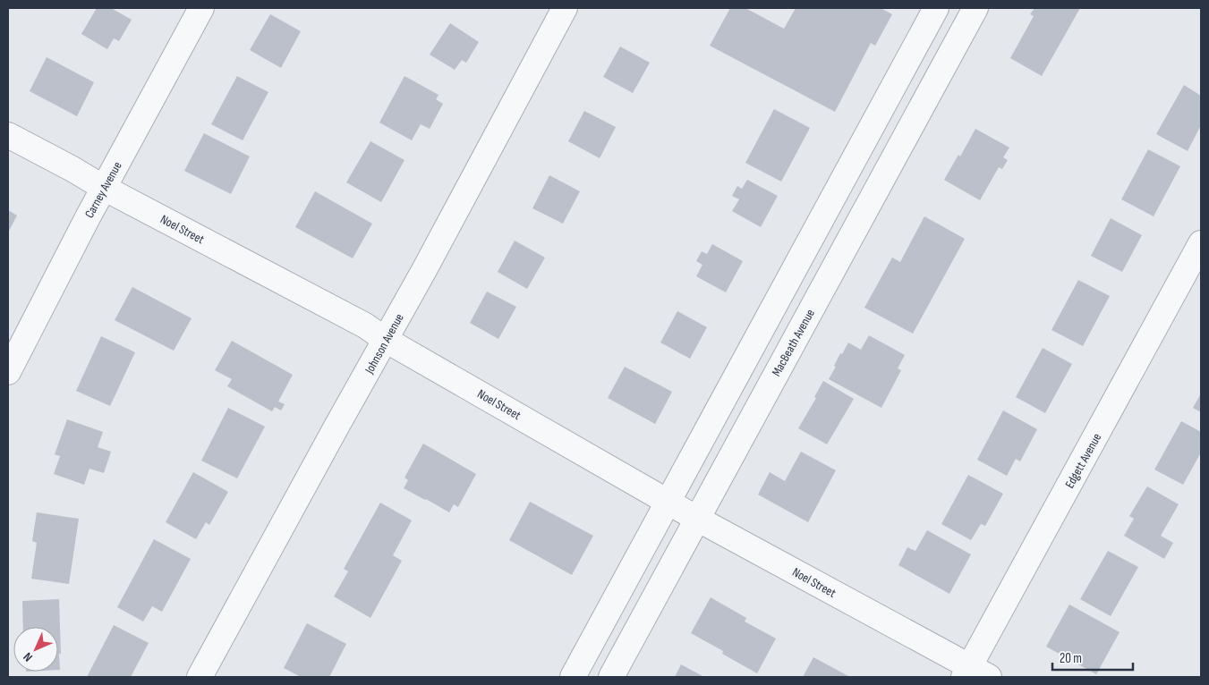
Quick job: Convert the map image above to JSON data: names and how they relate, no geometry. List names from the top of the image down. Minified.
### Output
{"streets":{"street":["Carney Avenue","Noel Street","MacBeath Avenue","Johnson Avenue","Edgett Avenue"]},"crossings":[["Carney Avenue","Noel Street"],["Noel Street","MacBeath Avenue"],["Noel Street","Johnson Avenue"],["Noel Street","Edgett Avenue"]],"scale_bar":"20 m","north":"bottom left"}
